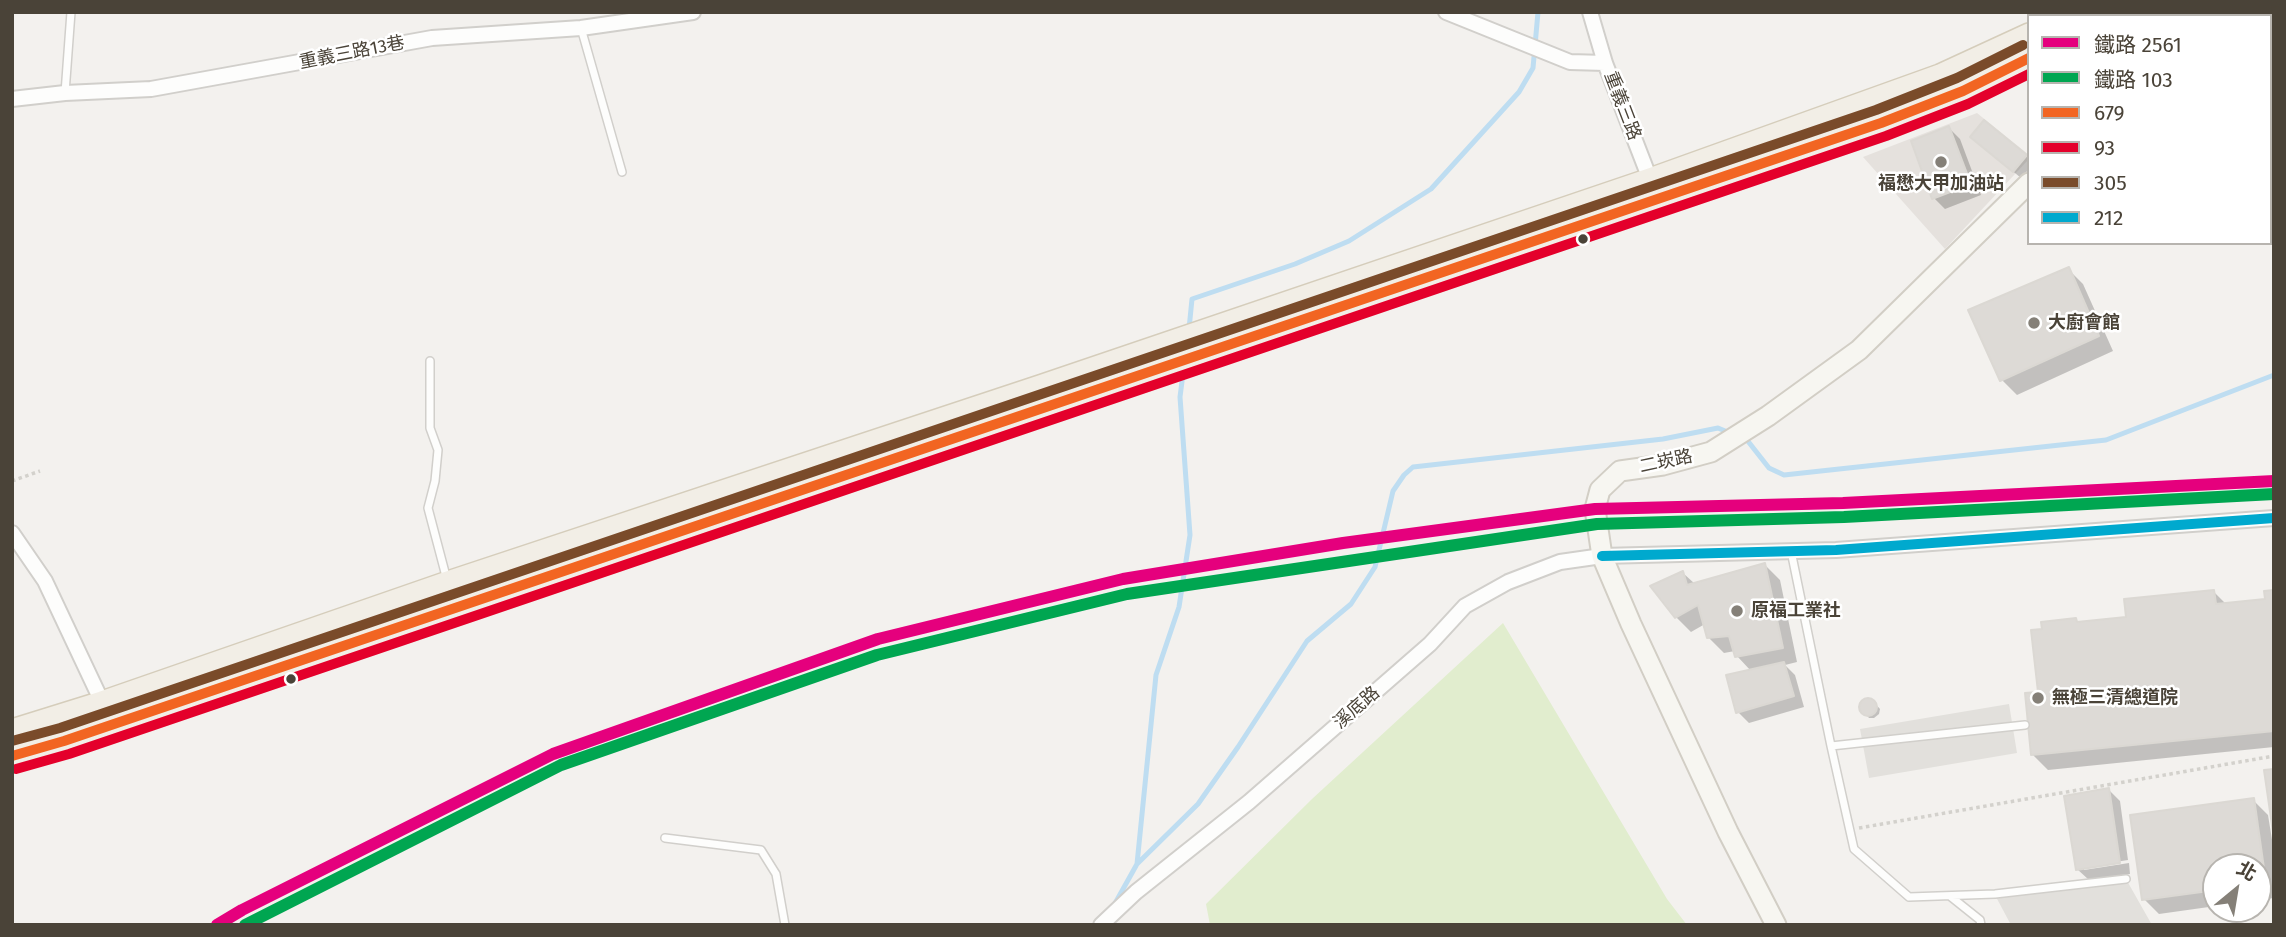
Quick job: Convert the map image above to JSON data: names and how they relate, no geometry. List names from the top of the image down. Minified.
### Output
{"streets":{"street":["重義三路13巷","重義三路","二崁路","溪底路"]},"crossings":[["二崁路","溪底路"]],"places":["福懋大甲加油站","大廚會館","原福工業社","無極三清總道院"],"lines":["transit line 305","transit line 679","transit line 93","rail line 2561","rail line 103","transit line 212"],"legend":["鐵路 2561","鐵路 103","679","93","305","212"],"north":"top right"}
